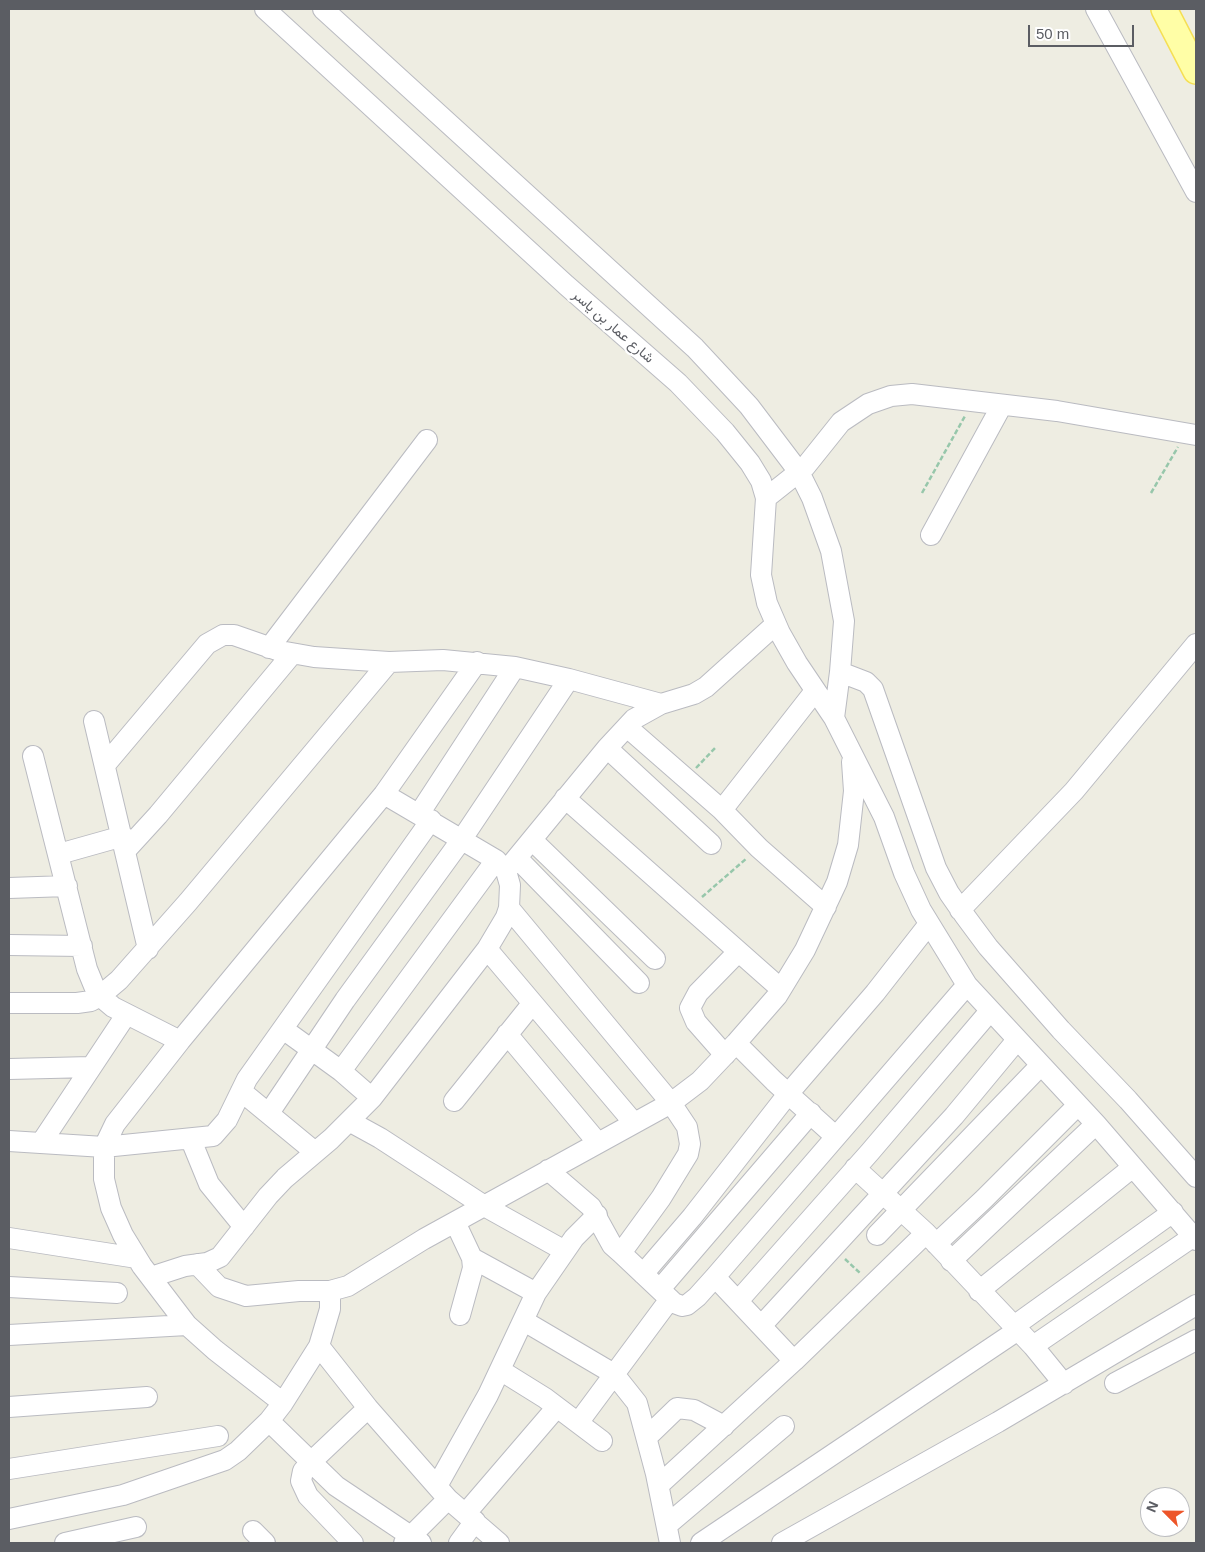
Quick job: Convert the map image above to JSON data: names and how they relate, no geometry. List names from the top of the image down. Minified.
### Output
{"streets":{"street":["شارع عمار بن ياسر"]},"scale_bar":"50 m","north":"top left"}
